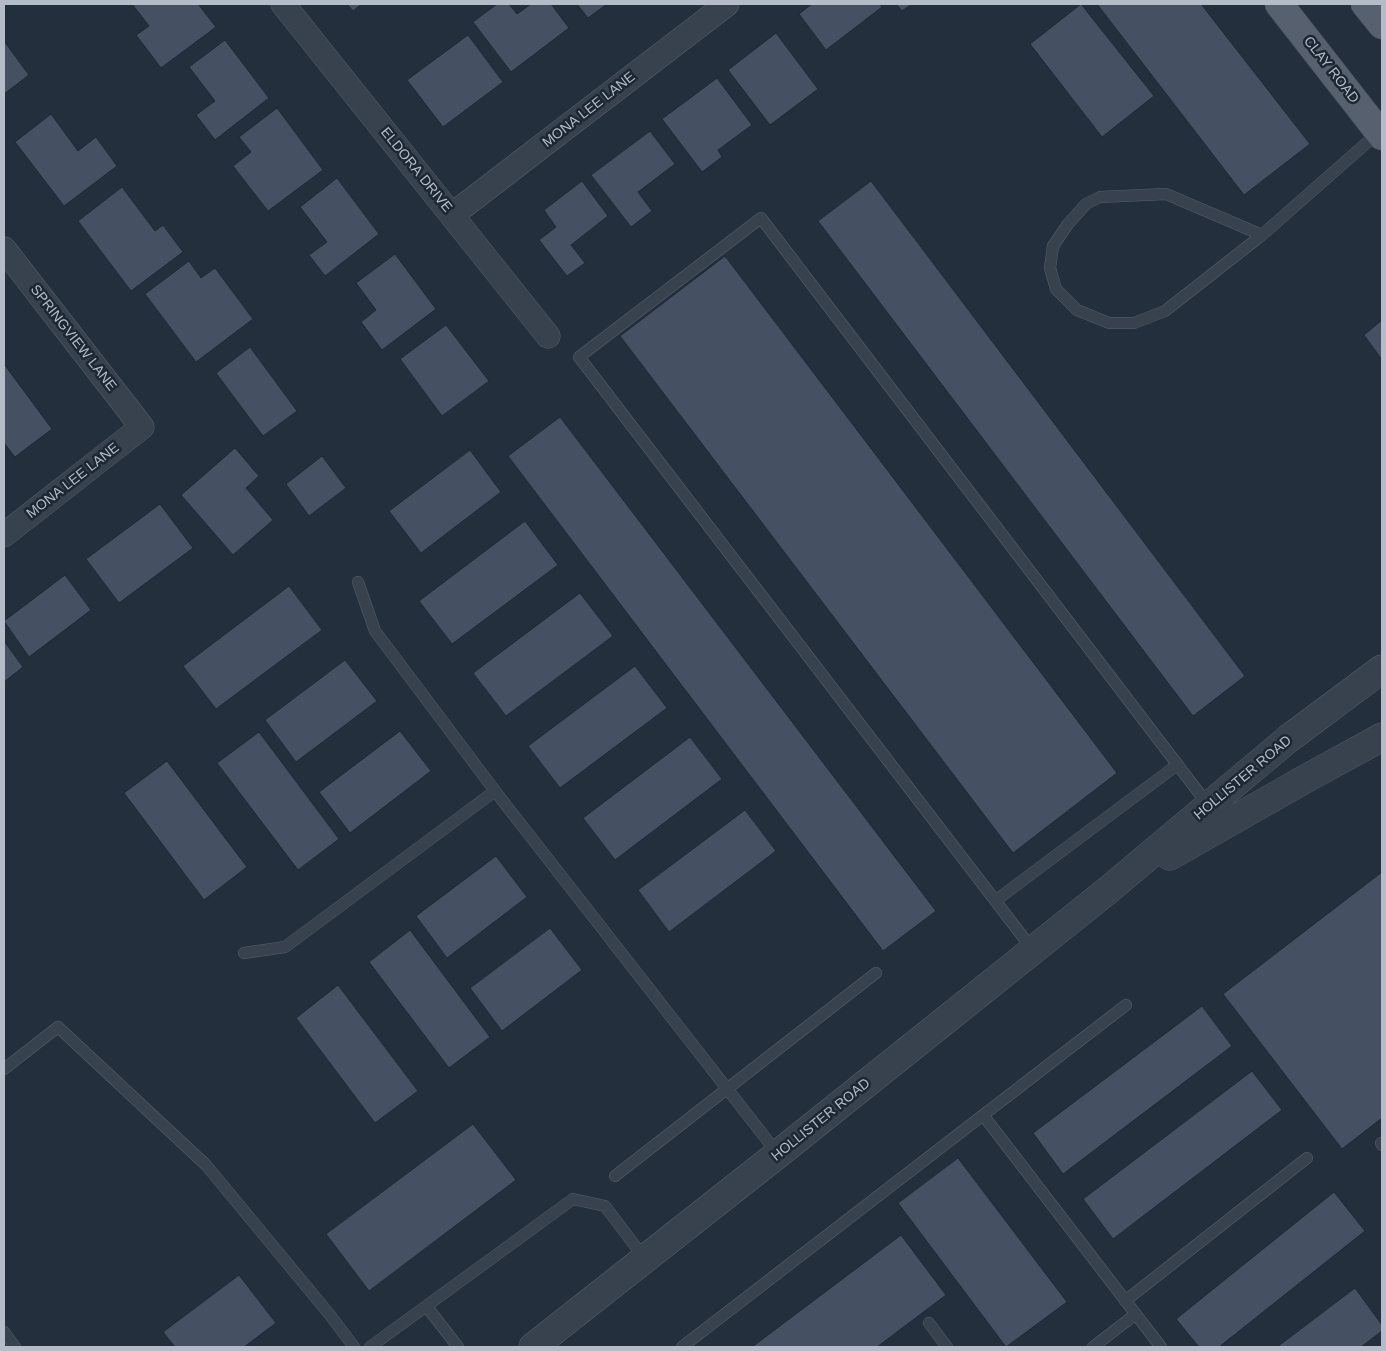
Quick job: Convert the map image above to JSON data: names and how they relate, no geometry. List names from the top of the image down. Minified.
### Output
{"streets":{"main road":["CLAY ROAD"],"street":["MONA LEE LANE","ELDORA DRIVE","SPRINGVIEW LANE","HOLLISTER ROAD"]},"crossings":[["MONA LEE LANE","ELDORA DRIVE"],["MONA LEE LANE","SPRINGVIEW LANE"]]}
